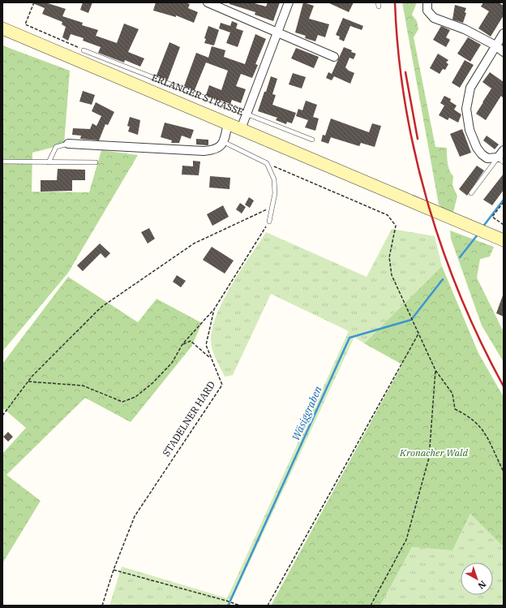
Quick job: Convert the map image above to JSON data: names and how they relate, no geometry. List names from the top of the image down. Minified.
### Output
{"streets":{"main road":["ERLANGER STRASSE"],"path":["STADELNER HARD"]},"water":["Wäsiggraben"],"parks":["Kronacher Wald"],"north":"bottom right"}
